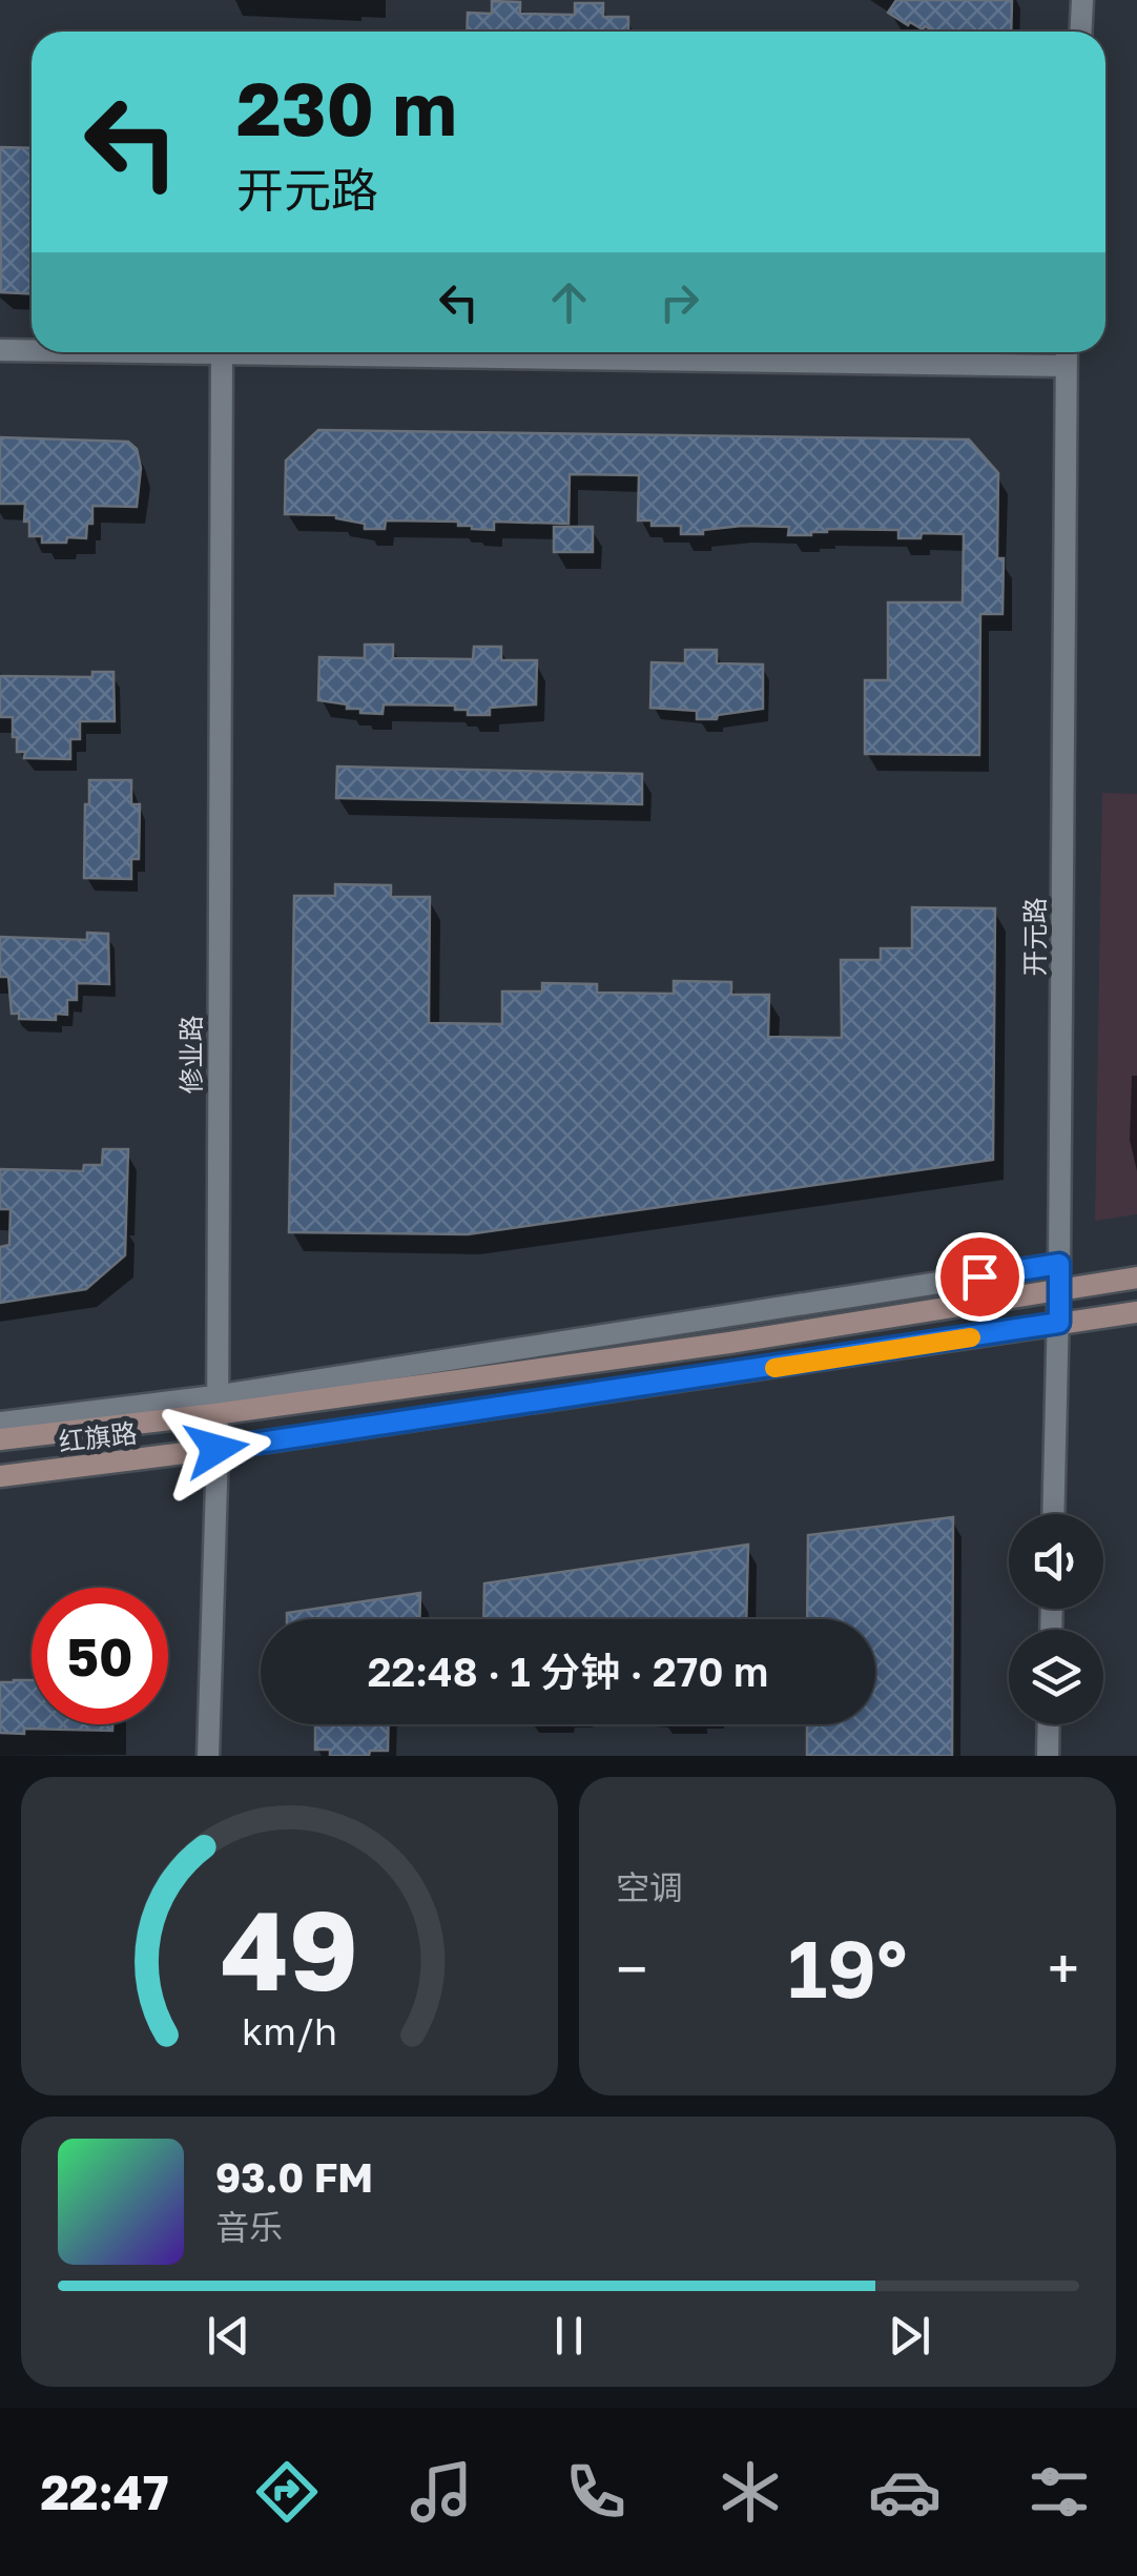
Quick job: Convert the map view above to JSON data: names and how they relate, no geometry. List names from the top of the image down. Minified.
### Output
{"streets":{"main road":["红旗路"],"street":["开元路","修业路"]},"crossings":[["开元路","红旗路"],["修业路","红旗路"]],"page":{"turn":["230 m","开元路"],"limit":"50","trip":"22:48 · 1 分钟 · 270 m","tile":"空调","heat":["−","19°","+"],"song":["93.0 FM","音乐"],"tabs":"22:47","gauge":["49","km/h"]}}
